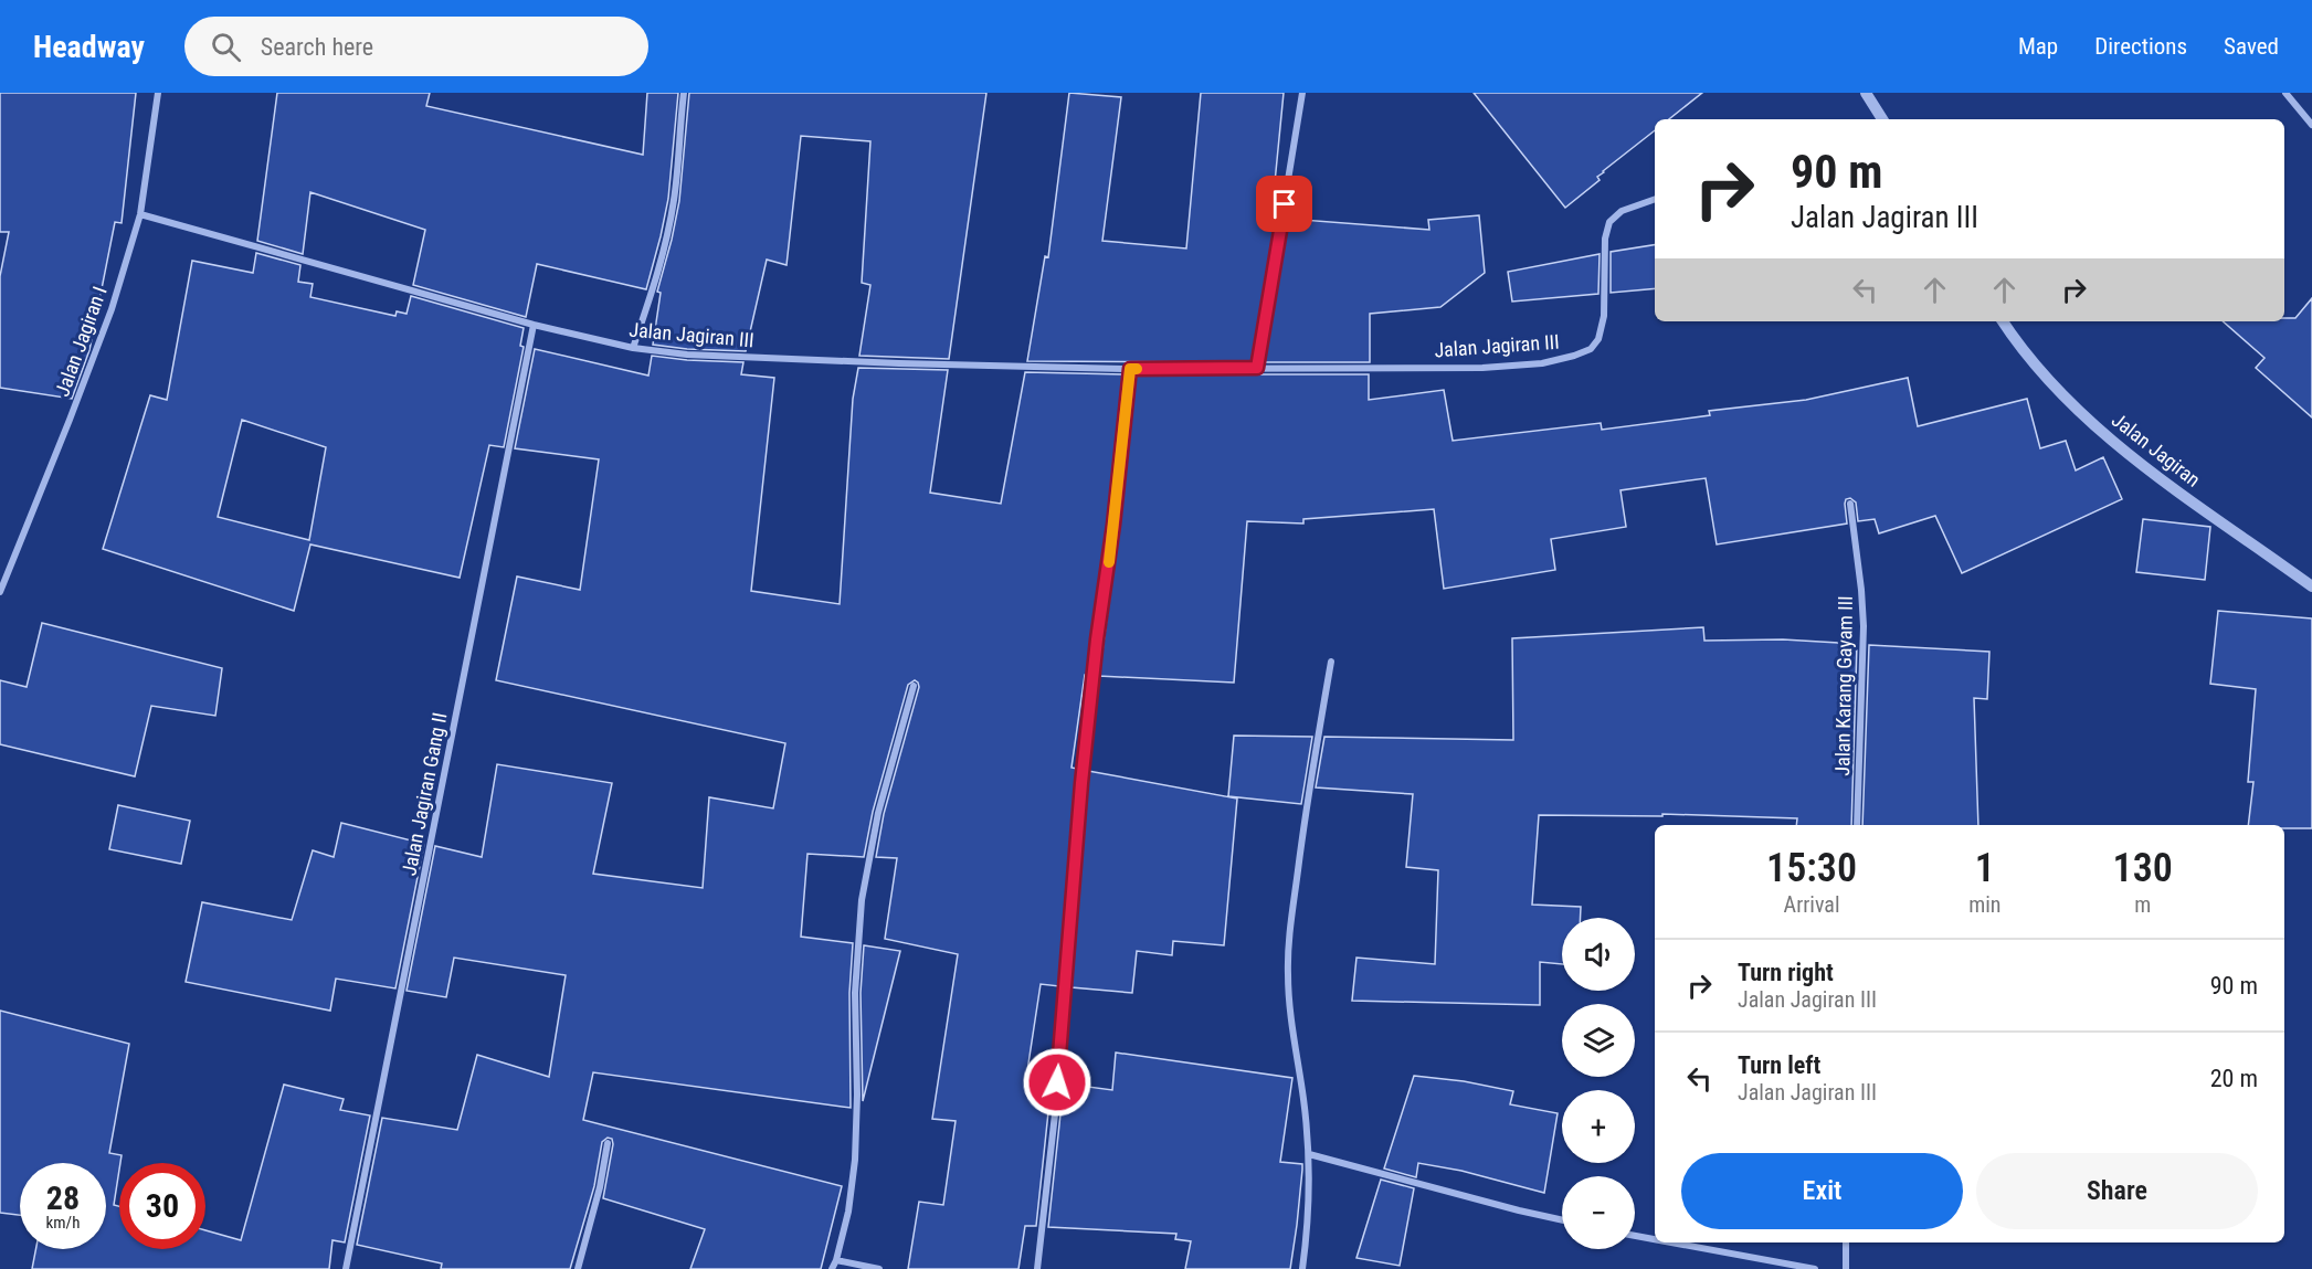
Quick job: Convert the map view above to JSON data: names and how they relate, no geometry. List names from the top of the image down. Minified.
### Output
{"streets":{"street":["Jalan Jagiran III","Jalan Jagiran I","Jalan Jagiran","Jalan Karang Gayam III","Jalan Jagiran Gang II"]},"crossings":[["Jalan Jagiran III","Jalan Jagiran I"],["Jalan Jagiran III","Jalan Jagiran Gang II"]],"page":{"header":"Headway","search":"Search here","nav":["Map","Directions","Saved"],"turn":["90 m","Jalan Jagiran III"],"eta":["15:30","Arrival","1","min","130","m"],"map_buttons":["+","−"],"list":[{"name":"Turn right","note":"Jalan Jagiran III","value":"90 m"},{"name":"Turn left","note":"Jalan Jagiran III","value":"20 m"}],"buttons":["Exit","Share"],"speed":"28 km/h","limit":"30"}}
